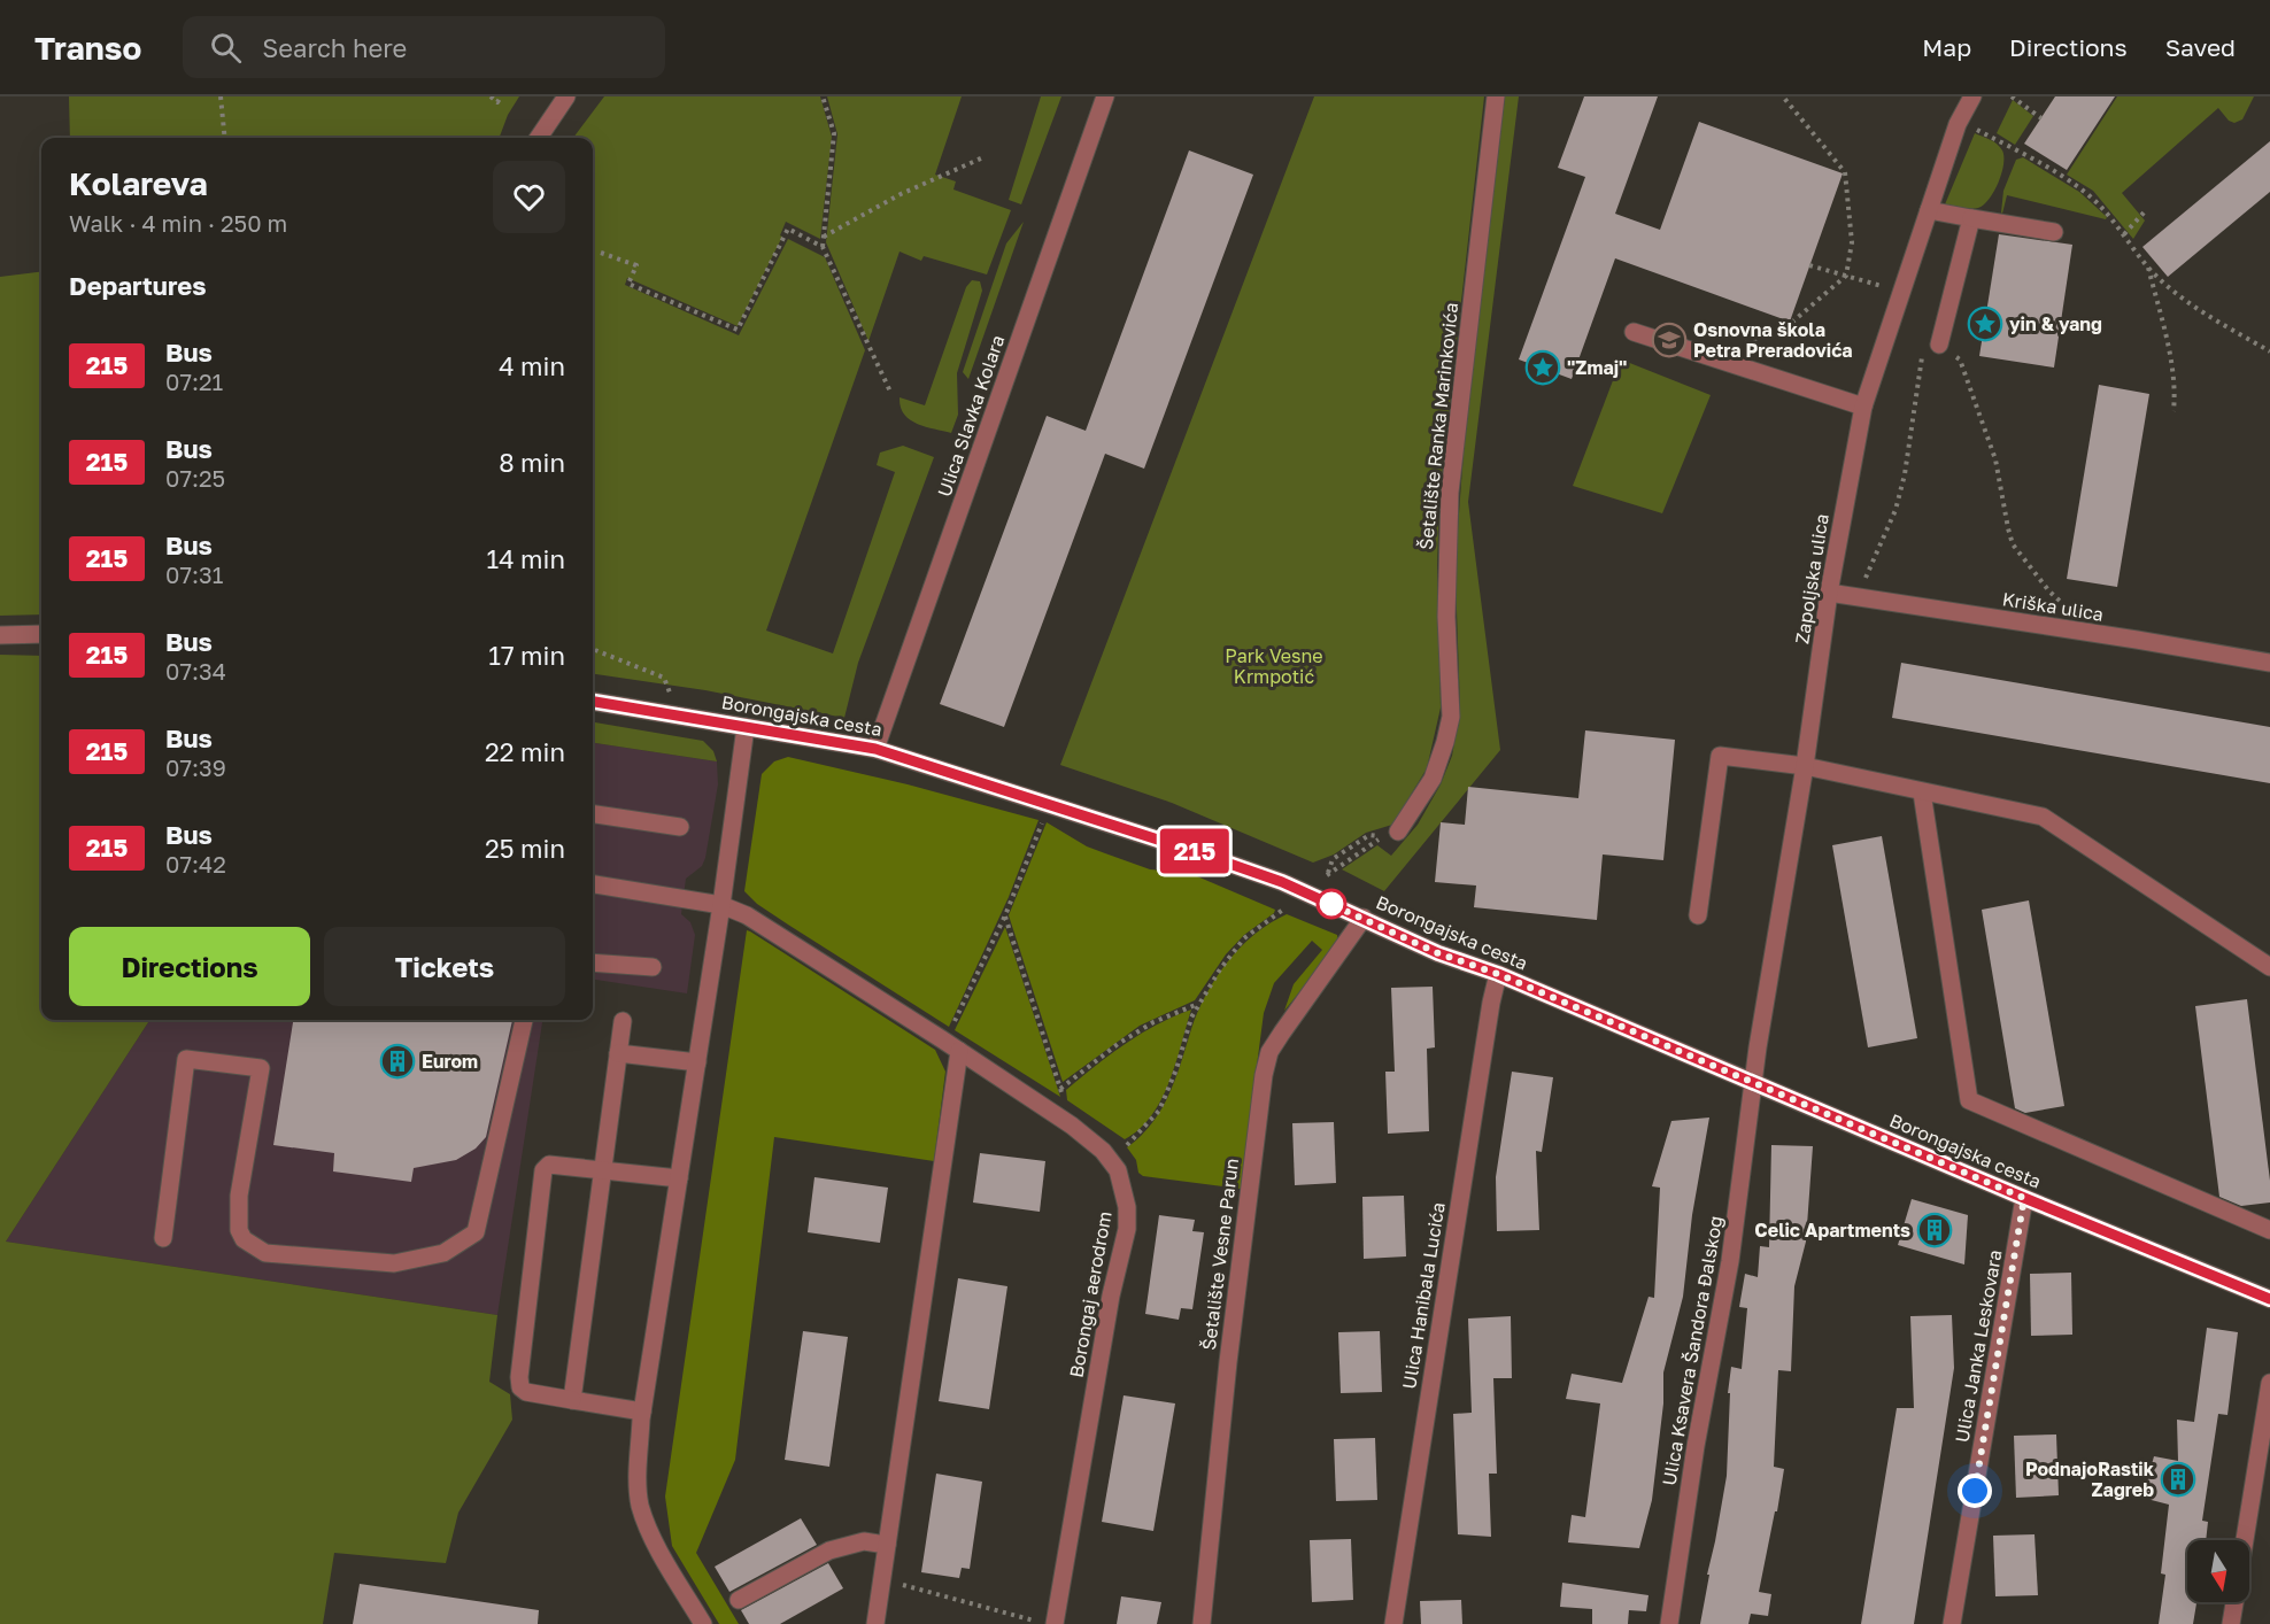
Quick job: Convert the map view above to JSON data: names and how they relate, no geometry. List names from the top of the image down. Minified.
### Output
{"streets":{"street":["Ulica Slavka Kolara","Šetalište Ranka Marinkovića","Zapoljska ulica","Kriška ulica","Borongajska cesta","Šetalište Vesne Parun","Borongaj aerodrom","Ulica Hanibala Lucića","Ulica Janka Leskovara","Ulica Ksavera Šandora Đalskog"]},"crossings":[["Ulica Slavka Kolara","Borongajska cesta"],["Zapoljska ulica","Kriška ulica"],["Zapoljska ulica","Borongajska cesta"],["Zapoljska ulica","Ulica Ksavera Šandora Đalskog"],["Borongajska cesta","Šetalište Vesne Parun"],["Borongajska cesta","Ulica Hanibala Lucića"],["Borongajska cesta","Ulica Janka Leskovara"],["Borongajska cesta","Ulica Ksavera Šandora Đalskog"]],"parks":["Park Vesne Krmpotić"],"places":{"place":["yin & yang","\"Zmaj\""],"school or university":["Osnovna škola Petra Preradovića"],"building":["Eurom","Celic Apartments","PodnajoRastik Zagreb"]},"lines":["bus line 215"],"north":"bottom","page":{"header":"Transo","search":"Search here","nav":["Map","Directions","Saved"],"on_map":"215","heading":[["Kolareva","Walk · 4 min · 250 m"],"Departures"],"list":[{"mark":"215","name":"Bus","note":"07:21","value":"4 min"},{"mark":"215","name":"Bus","note":"07:25","value":"8 min"},{"mark":"215","name":"Bus","note":"07:31","value":"14 min"},{"mark":"215","name":"Bus","note":"07:34","value":"17 min"},{"mark":"215","name":"Bus","note":"07:39","value":"22 min"},{"mark":"215","name":"Bus","note":"07:42","value":"25 min"}],"buttons":["Directions","Tickets"]}}
